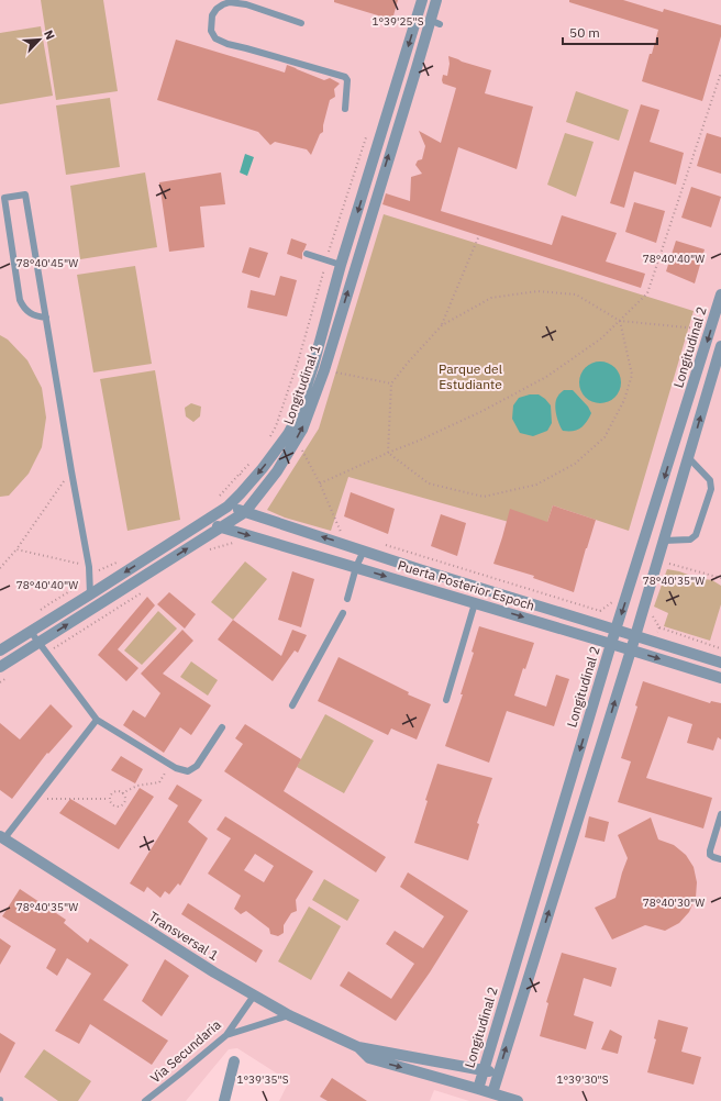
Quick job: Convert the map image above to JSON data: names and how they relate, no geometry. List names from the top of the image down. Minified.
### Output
{"streets":{"street":["Longitudinal 2","Longitudinal 1","Puerta Posterior Espoch","Transversal 1"],"lane":["Via Secundaria"]},"crossings":[["Longitudinal 2","Puerta Posterior Espoch"],["Longitudinal 2","Transversal 1"],["Longitudinal 1","Puerta Posterior Espoch"],["Transversal 1","Via Secundaria"]],"parks":["Parque del Estudiante"],"scale_bar":"50 m","north":"top right","coordinates":["1°39'25\"S","78°40'40\"W","78°40'45\"W","78°40'35\"W","78°40'30\"W","1°39'30\"S","1°39'35\"S"]}
